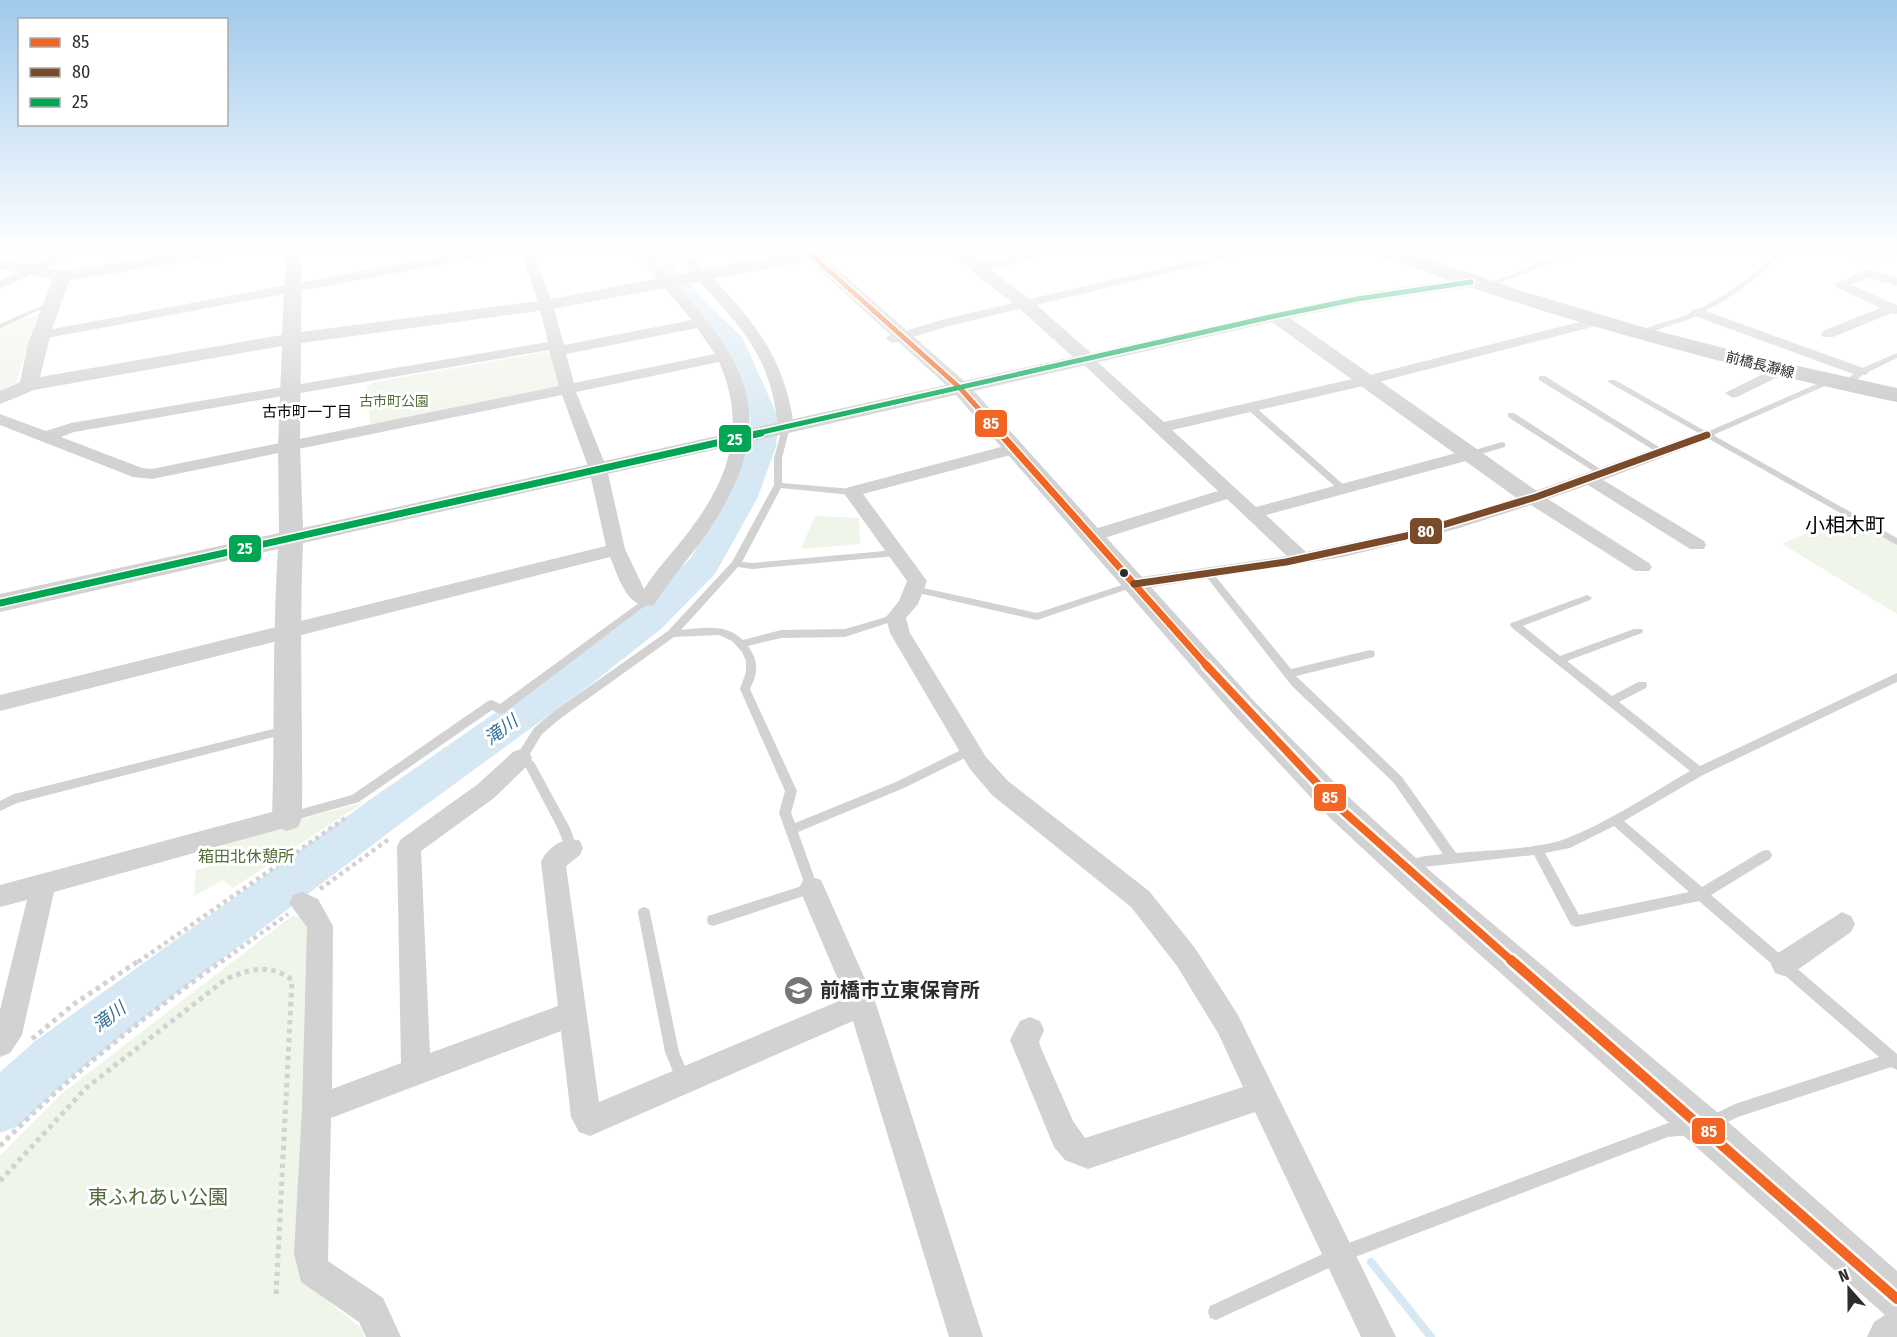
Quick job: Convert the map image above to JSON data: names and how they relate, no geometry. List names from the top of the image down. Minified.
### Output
{"streets":{"main road":["前橋長瀞線"]},"districts":["古市町一丁目","小相木町"],"water":["滝川"],"parks":["古市町公園","箱田北休憩所","東ふれあい公園"],"places":{"school or university":["前橋市立東保育所"]},"lines":["transit line 85","transit line 25","transit line 80"],"legend":["85","80","25"],"north":"top"}
